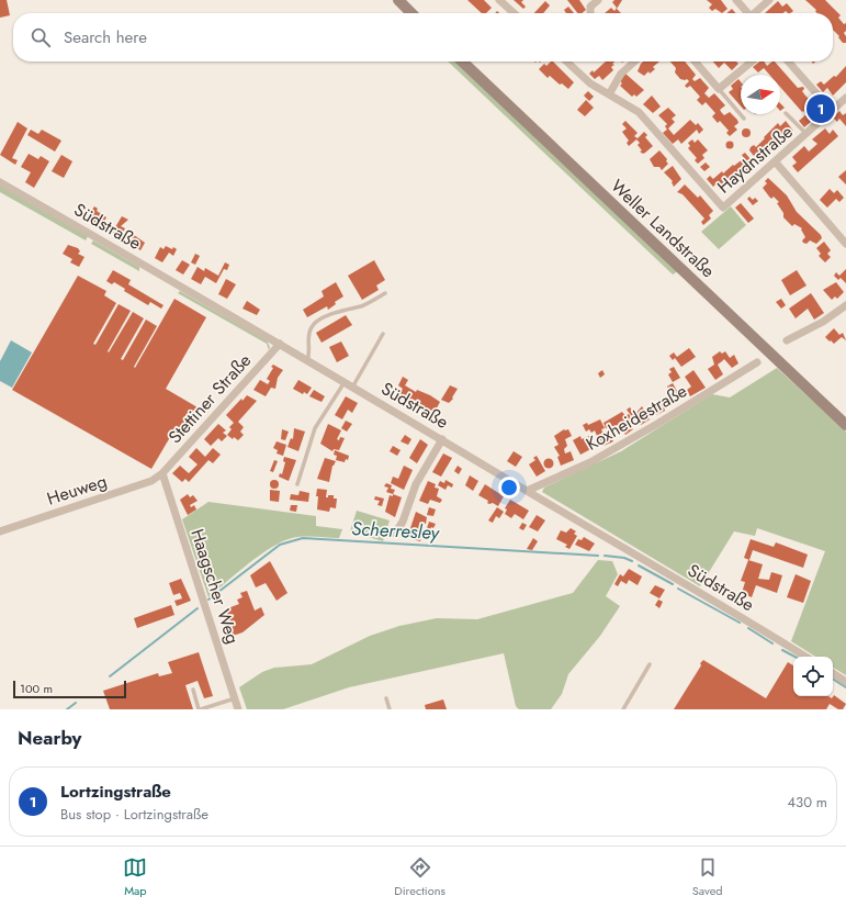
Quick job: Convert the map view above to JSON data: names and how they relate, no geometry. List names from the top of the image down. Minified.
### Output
{"streets":{"main road":["Weller Landstraße"],"street":["Haydnstraße","Südstraße","Stettiner Straße","Koxheidestraße","Heuweg","Haagscher Weg"]},"crossings":[["Südstraße","Stettiner Straße"],["Südstraße","Koxheidestraße"],["Stettiner Straße","Heuweg"],["Stettiner Straße","Haagscher Weg"],["Heuweg","Haagscher Weg"]],"water":["Scherresley"],"scale_bar":"100 m","north":"right","page":{"search":"Search here","pins":"1","scale":"100 m","heading":"Nearby","list":[{"mark":"1","name":"Lortzingstraße","note":"Bus stop · Lortzingstraße","value":"430 m"}],"nav":["Map","Directions","Saved"]}}
